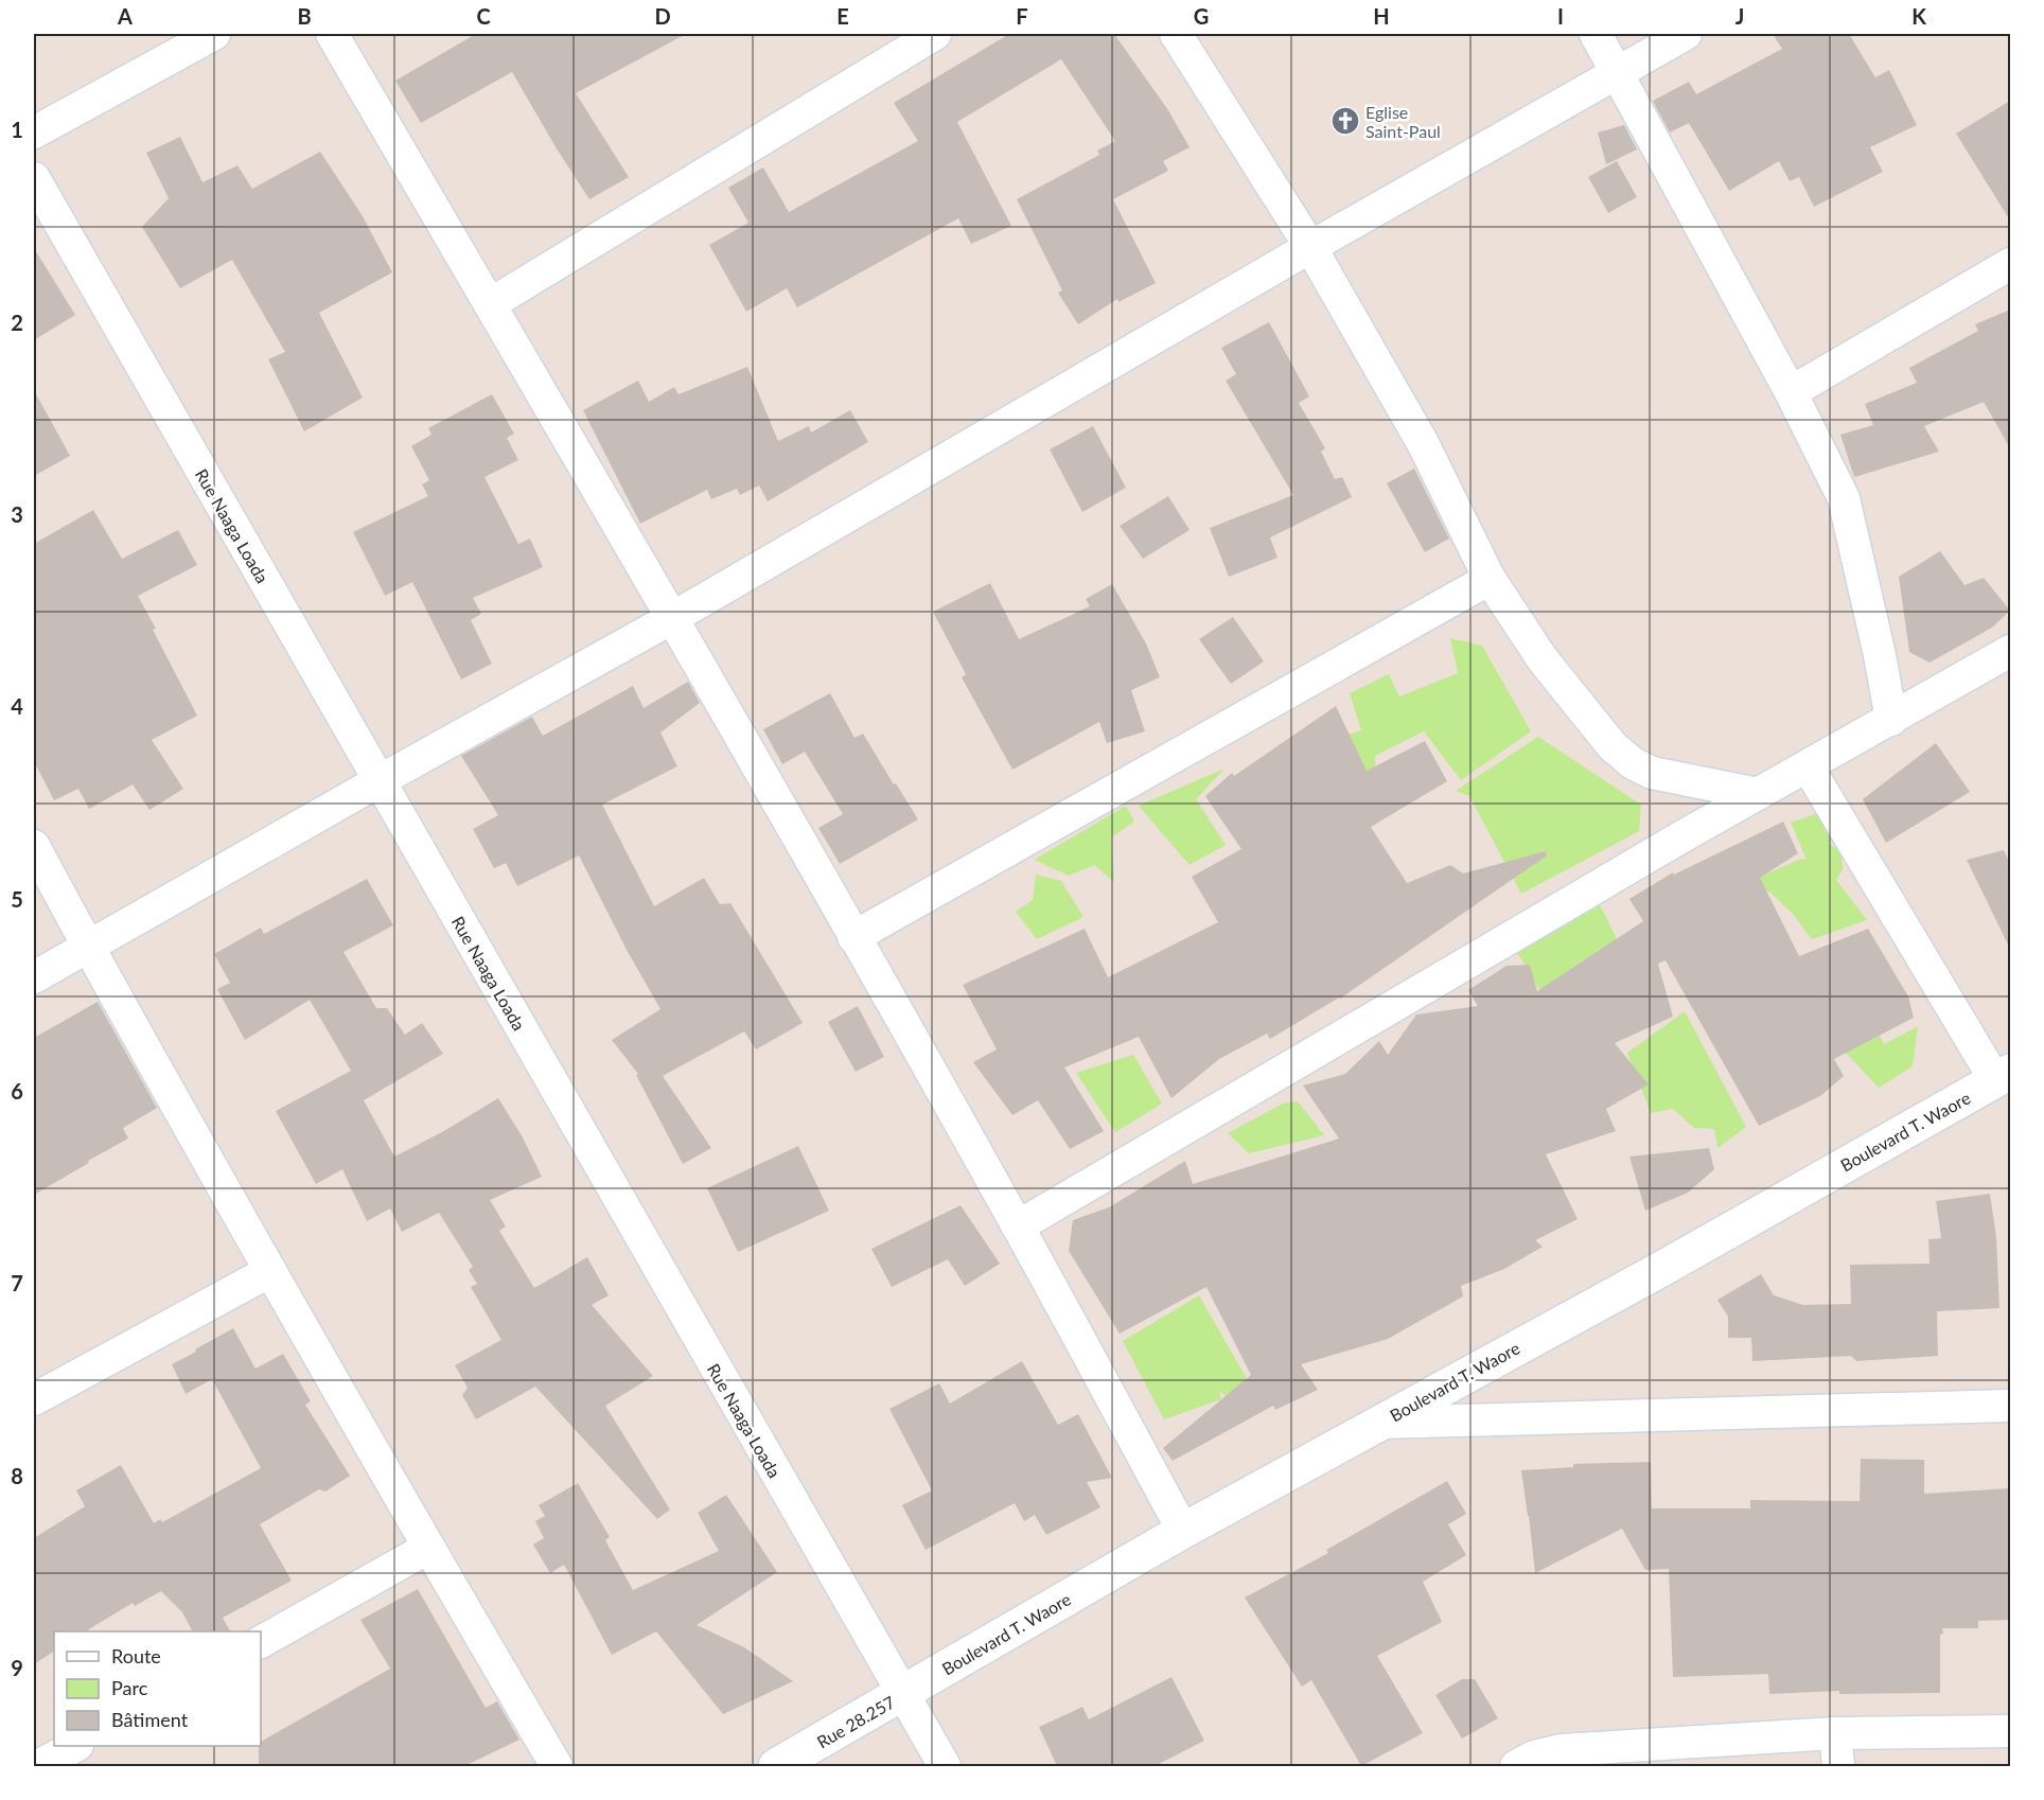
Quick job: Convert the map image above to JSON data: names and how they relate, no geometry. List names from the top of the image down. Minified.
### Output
{"streets":{"street":["Rue Naaga Loada","Boulevard T. Waore","Rue 28.257"]},"crossings":[["Rue Naaga Loada","Boulevard T. Waore"],["Rue Naaga Loada","Rue 28.257"],["Boulevard T. Waore","Rue 28.257"]],"places":{"church":["Eglise Saint-Paul"]},"legend":["Route","Parc","Bâtiment"],"grid":{"columns":["A","B","C","D","E","F","G","H","I","J","K"],"rows":["1","2","3","4","5","6","7","8","9"]}}
